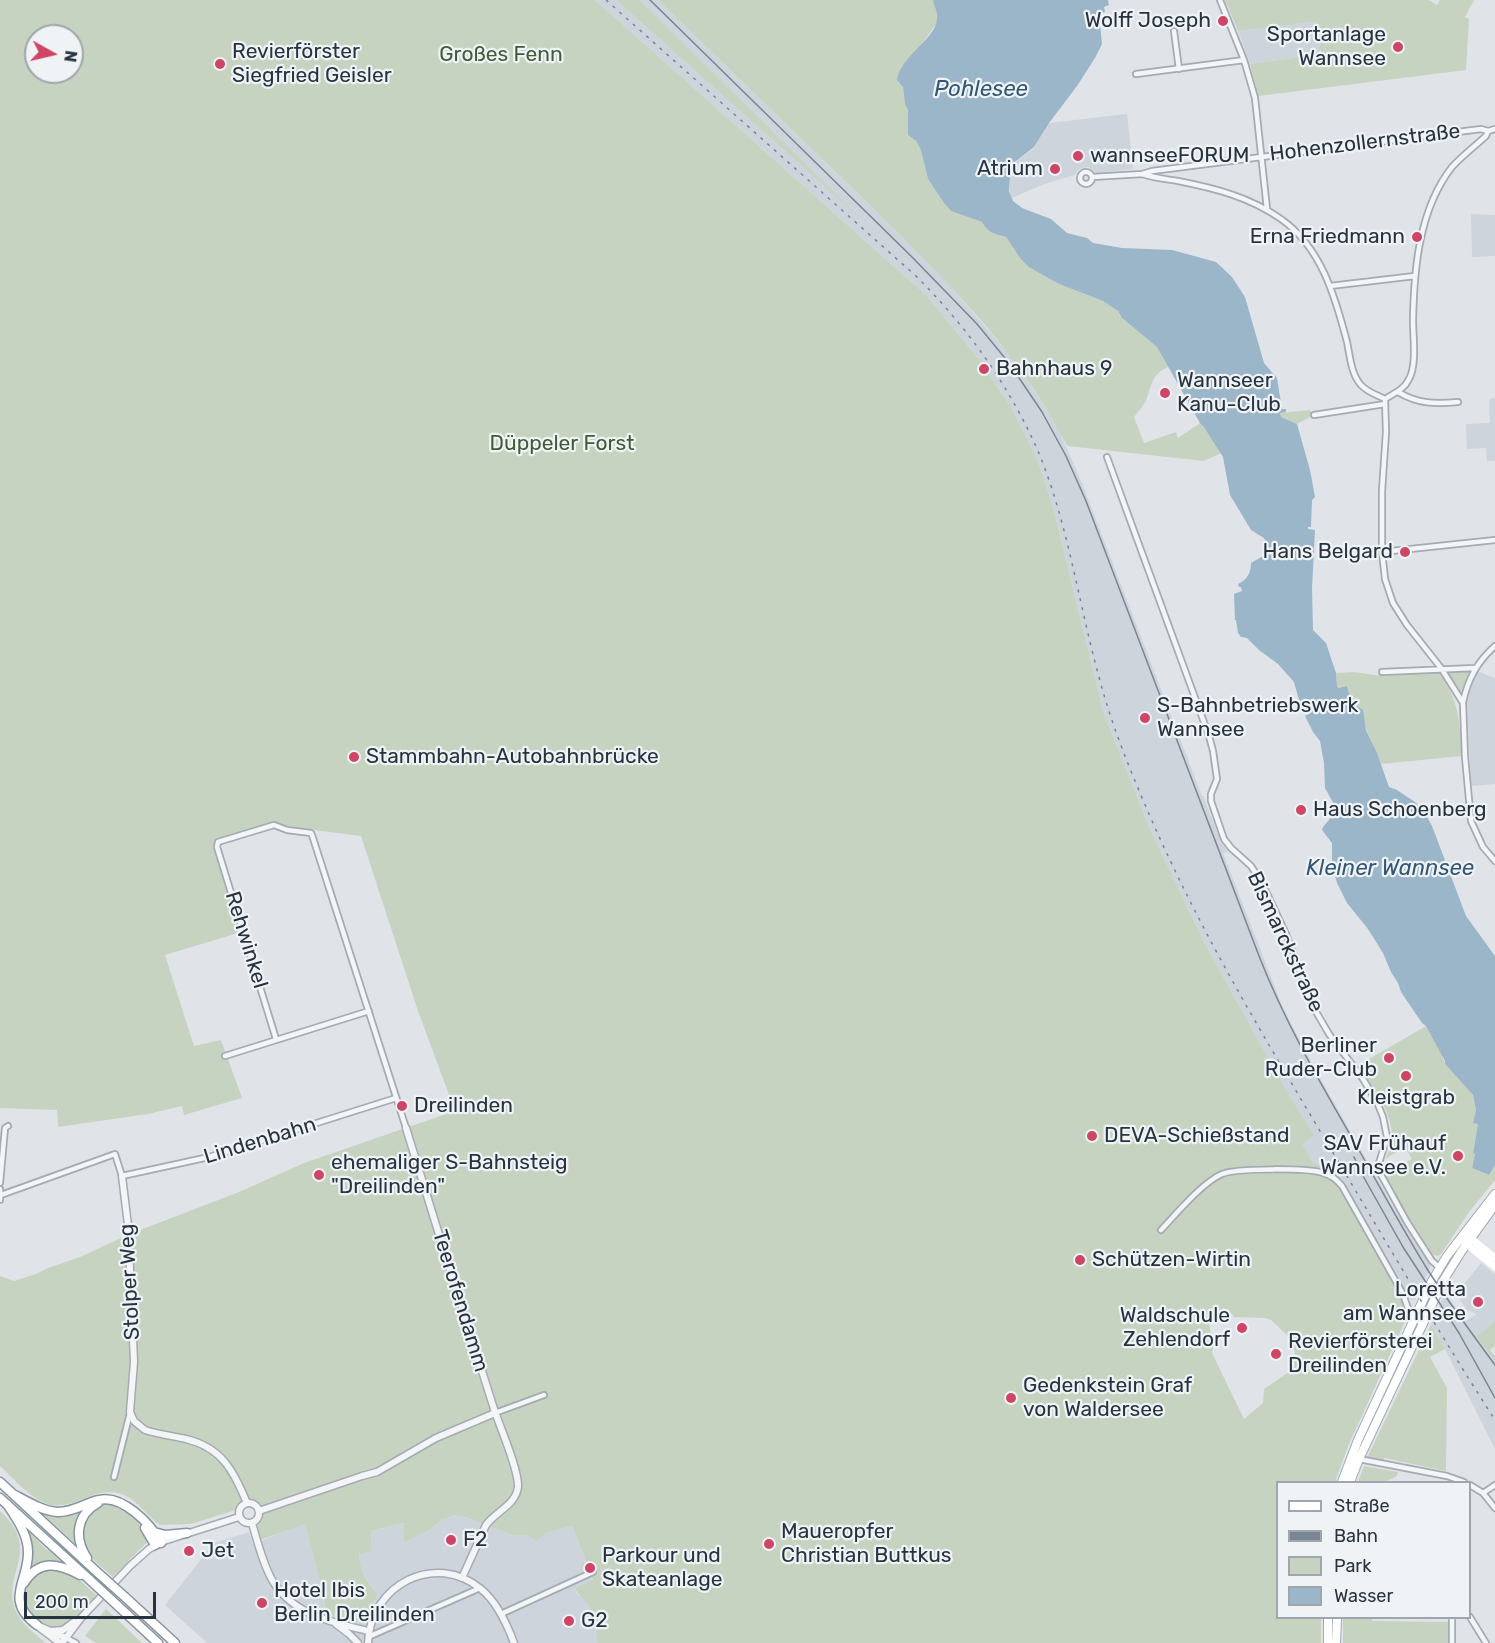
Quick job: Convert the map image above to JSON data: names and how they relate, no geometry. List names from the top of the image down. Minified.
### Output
{"streets":{"street":["Hohenzollernstraße","Rehwinkel","Bismarckstraße","Lindenbahn","Stolper Weg","Teerofendamm"]},"crossings":[["Rehwinkel","Teerofendamm"],["Lindenbahn","Stolper Weg"],["Lindenbahn","Teerofendamm"]],"water":["Pohlesee","Kleiner Wannsee"],"parks":["Großes Fenn","Düppeler Forst"],"places":["Wolff Joseph","Sportanlage Wannsee","Revierförster Siegfried Geisler","wannseeFORUM","Atrium","Erna Friedmann","Bahnhaus 9","Wannseer Kanu-Club","Hans Belgard","S-Bahnbetriebswerk Wannsee","Stammbahn-Autobahnbrücke","Haus Schoenberg","Berliner Ruder-Club","Kleistgrab","Dreilinden","DEVA-Schießstand","SAV Frühauf Wannsee e.V.","ehemaliger S-Bahnsteig \"Dreilinden\"","Schützen-Wirtin","Loretta am Wannsee","Waldschule Zehlendorf","Revierförsterei Dreilinden","Gedenkstein Graf von Waldersee","F2","Maueropfer Christian Buttkus","Jet","Parkour und Skateanlage","Hotel Ibis Berlin Dreilinden","G2"],"legend":["Straße","Bahn","Park","Wasser"],"scale_bar":"200 m","north":"right"}
